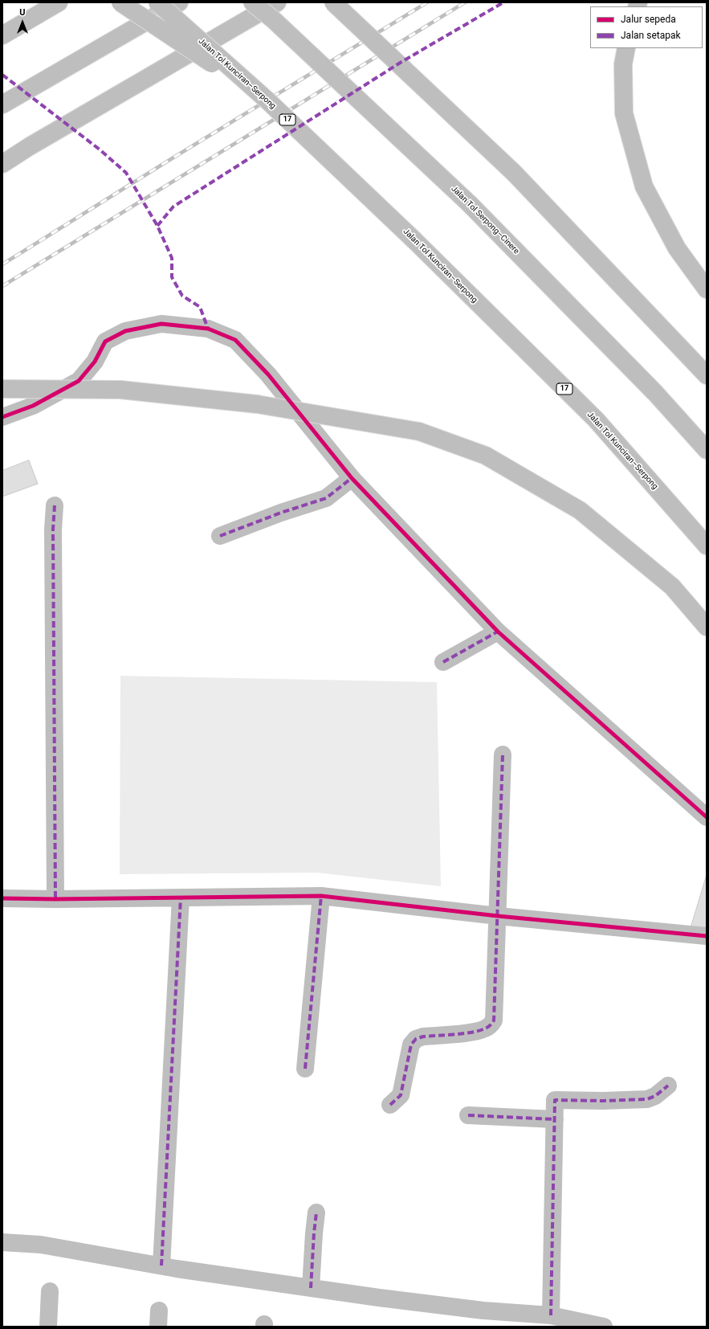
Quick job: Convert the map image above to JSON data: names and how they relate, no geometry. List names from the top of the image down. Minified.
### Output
{"streets":{"main road":["Jalan Tol Kunciran–Serpong","17","Jalan Tol Serpong–Cinere"]},"legend":["Jalur sepeda","Jalan setapak"],"north":"top"}
